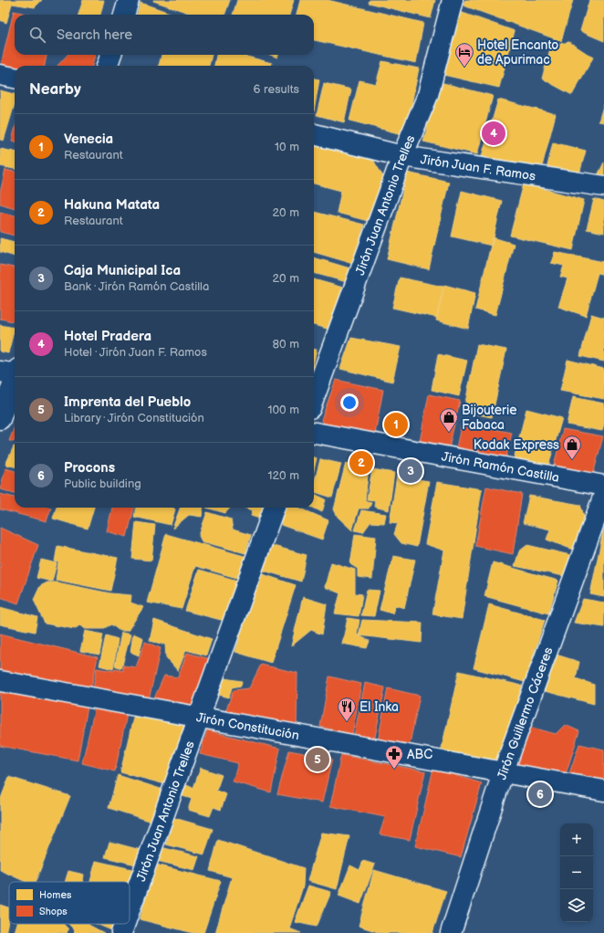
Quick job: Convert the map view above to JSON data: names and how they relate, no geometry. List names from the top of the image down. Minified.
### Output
{"streets":{"street":["Jirón Juan F. Ramos","Jirón Juan Antonio Trelles","Jirón Ramón Castilla","Jirón Guillermo Cáceres","Jirón Constitución"]},"crossings":[["Jirón Juan F. Ramos","Jirón Juan Antonio Trelles"],["Jirón Juan Antonio Trelles","Jirón Constitución"],["Jirón Guillermo Cáceres","Jirón Constitución"]],"places":{"hotel":["Hotel Encanto de Apurimac"],"shop":["Bijouterie Fabaca","Kodak Express"],"restaurant":["El Inka"],"pharmacy":["ABC"]},"legend":["Homes","Shops"],"page":{"search":"Search here","heading":["Nearby","6 results"],"list":[{"mark":"1","name":"Venecia","note":"Restaurant","value":"10 m"},{"mark":"2","name":"Hakuna Matata","note":"Restaurant","value":"20 m"},{"mark":"3","name":"Caja Municipal Ica","note":"Bank · Jirón Ramón Castilla","value":"20 m"},{"mark":"4","name":"Hotel Pradera","note":"Hotel · Jirón Juan F. Ramos","value":"80 m"},{"mark":"5","name":"Imprenta del Pueblo","note":"Library · Jirón Constitución","value":"100 m"},{"mark":"6","name":"Procons","note":"Public building","value":"120 m"}],"pins":["4","1","2","3","5","6"],"map_buttons":["+","−"]}}
